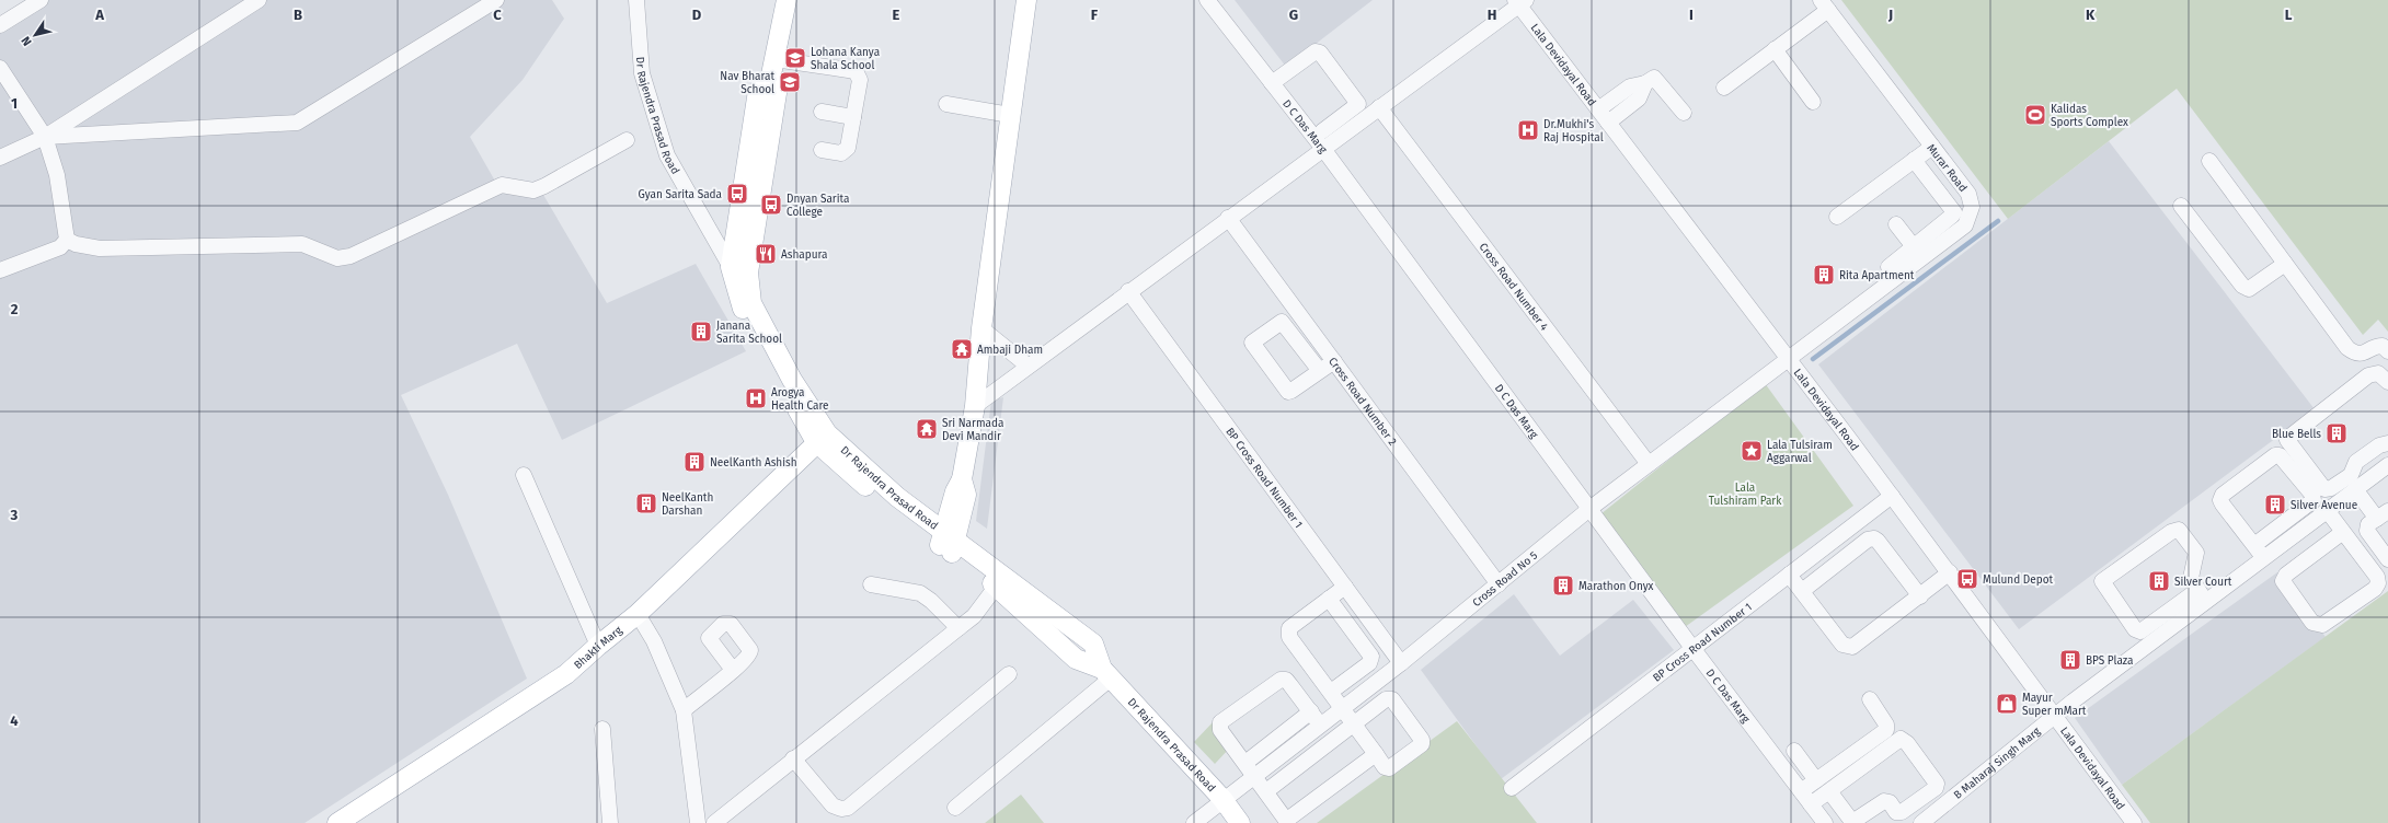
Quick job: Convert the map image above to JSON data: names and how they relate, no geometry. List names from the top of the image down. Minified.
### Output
{"streets":{"main road":["Dr Rajendra Prasad Road","Bhakti Marg"],"street":["Lala Devidayal Road","D C Das Marg","Murar Road","Cross Road Number 4","Cross Road Number 2","BP Cross Road Number 1","Cross Road No 5","B Maharaj Singh Marg"]},"crossings":[["Lala Devidayal Road","Murar Road"],["Lala Devidayal Road","BP Cross Road Number 1"],["Lala Devidayal Road","Cross Road No 5"],["Lala Devidayal Road","B Maharaj Singh Marg"],["Dr Rajendra Prasad Road","Cross Road No 5"],["Dr Rajendra Prasad Road","Bhakti Marg"],["D C Das Marg","BP Cross Road Number 1"],["D C Das Marg","Cross Road No 5"],["Murar Road","Cross Road No 5"],["Cross Road Number 4","Cross Road No 5"],["Cross Road Number 2","Cross Road No 5"],["BP Cross Road Number 1","Cross Road No 5"]],"parks":["Lala Tulshiram Park"],"places":{"school or university":["Lohana Kanya Shala School","Nav Bharat School"],"sports":["Kalidas Sports Complex"],"hospital":["Dr.Mukhi's Raj Hospital","Arogya Health Care"],"bus stop":["Gyan Sarita Sada","Dnyan Sarita College","Mulund Depot"],"restaurant":["Ashapura"],"building":["Rita Apartment","Janana Sarita School","Blue Bells","NeelKanth Ashish","NeelKanth Darshan","Silver Avenue","Silver Court","Marathon Onyx","BPS Plaza"],"temple":["Ambaji Dham","Sri Narmada Devi Mandir"],"place":["Lala Tulsiram Aggarwal"],"shop":["Mayur Super mMart"]},"north":"bottom left","grid":{"columns":["A","B","C","D","E","F","G","H","I","J","K","L"],"rows":["1","2","3","4"]}}
